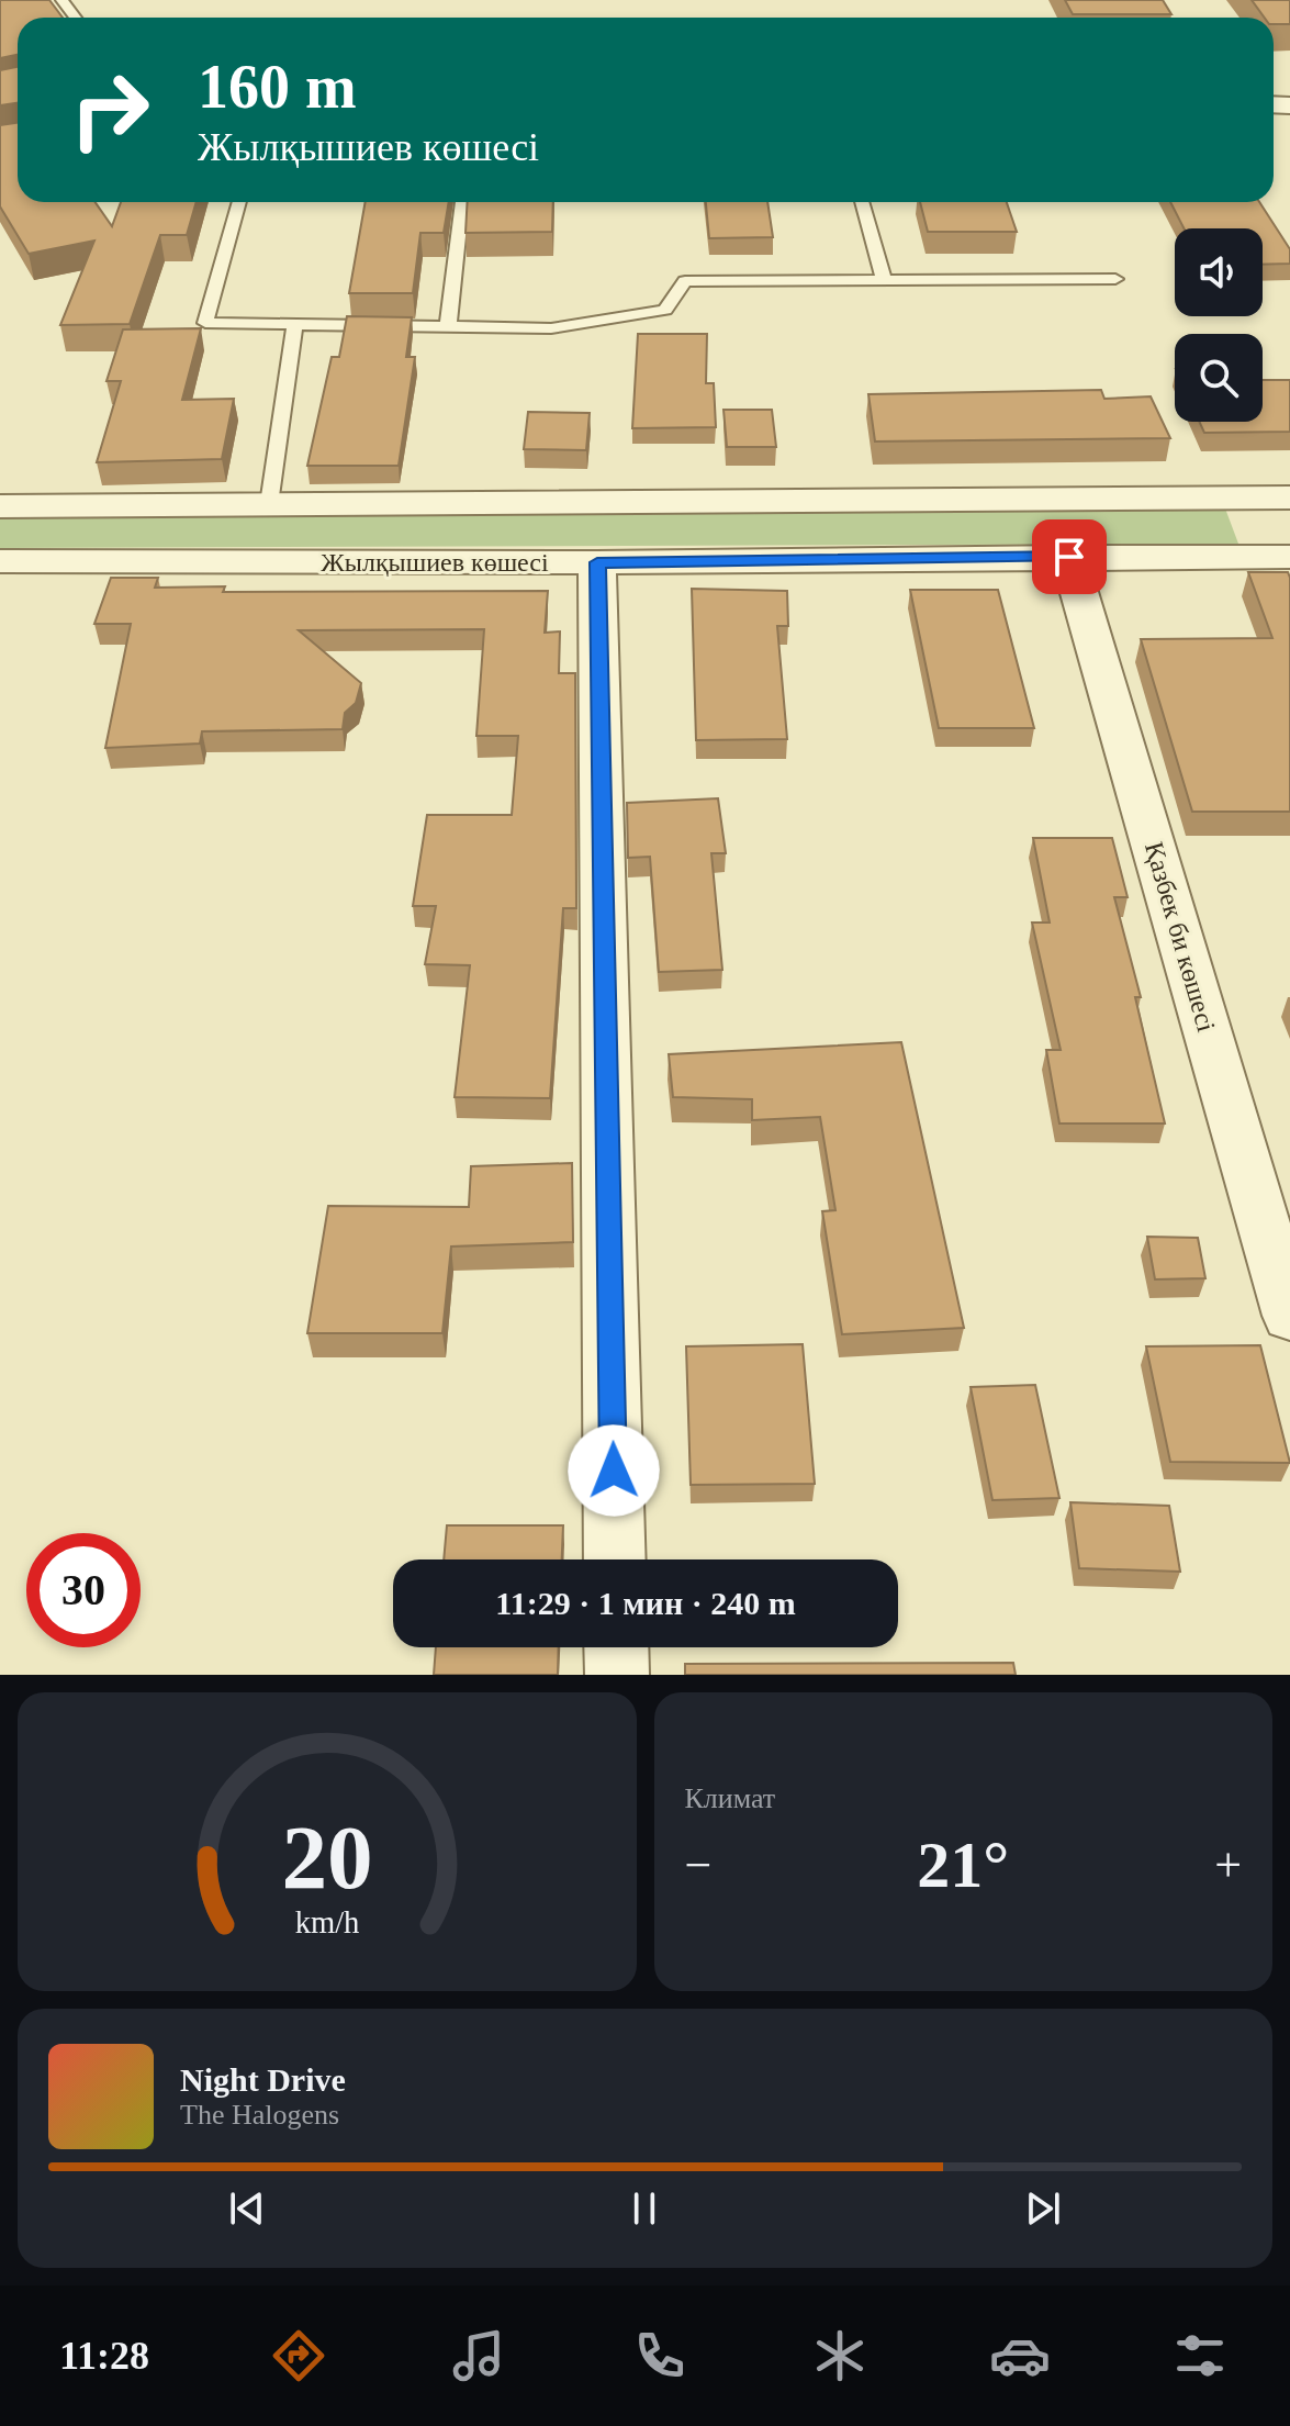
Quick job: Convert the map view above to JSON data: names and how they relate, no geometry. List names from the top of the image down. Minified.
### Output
{"streets":{"street":["Жылқышиев көшесі","Қазбек би көшесі"]},"crossings":[["Жылқышиев көшесі","Қазбек би көшесі"]],"page":{"turn":["160 m","Жылқышиев көшесі"],"limit":"30","trip":"11:29 · 1 мин · 240 m","tile":"Климат","heat":["−","21°","+"],"song":["Night Drive","The Halogens"],"tabs":"11:28","gauge":["20","km/h"]}}
